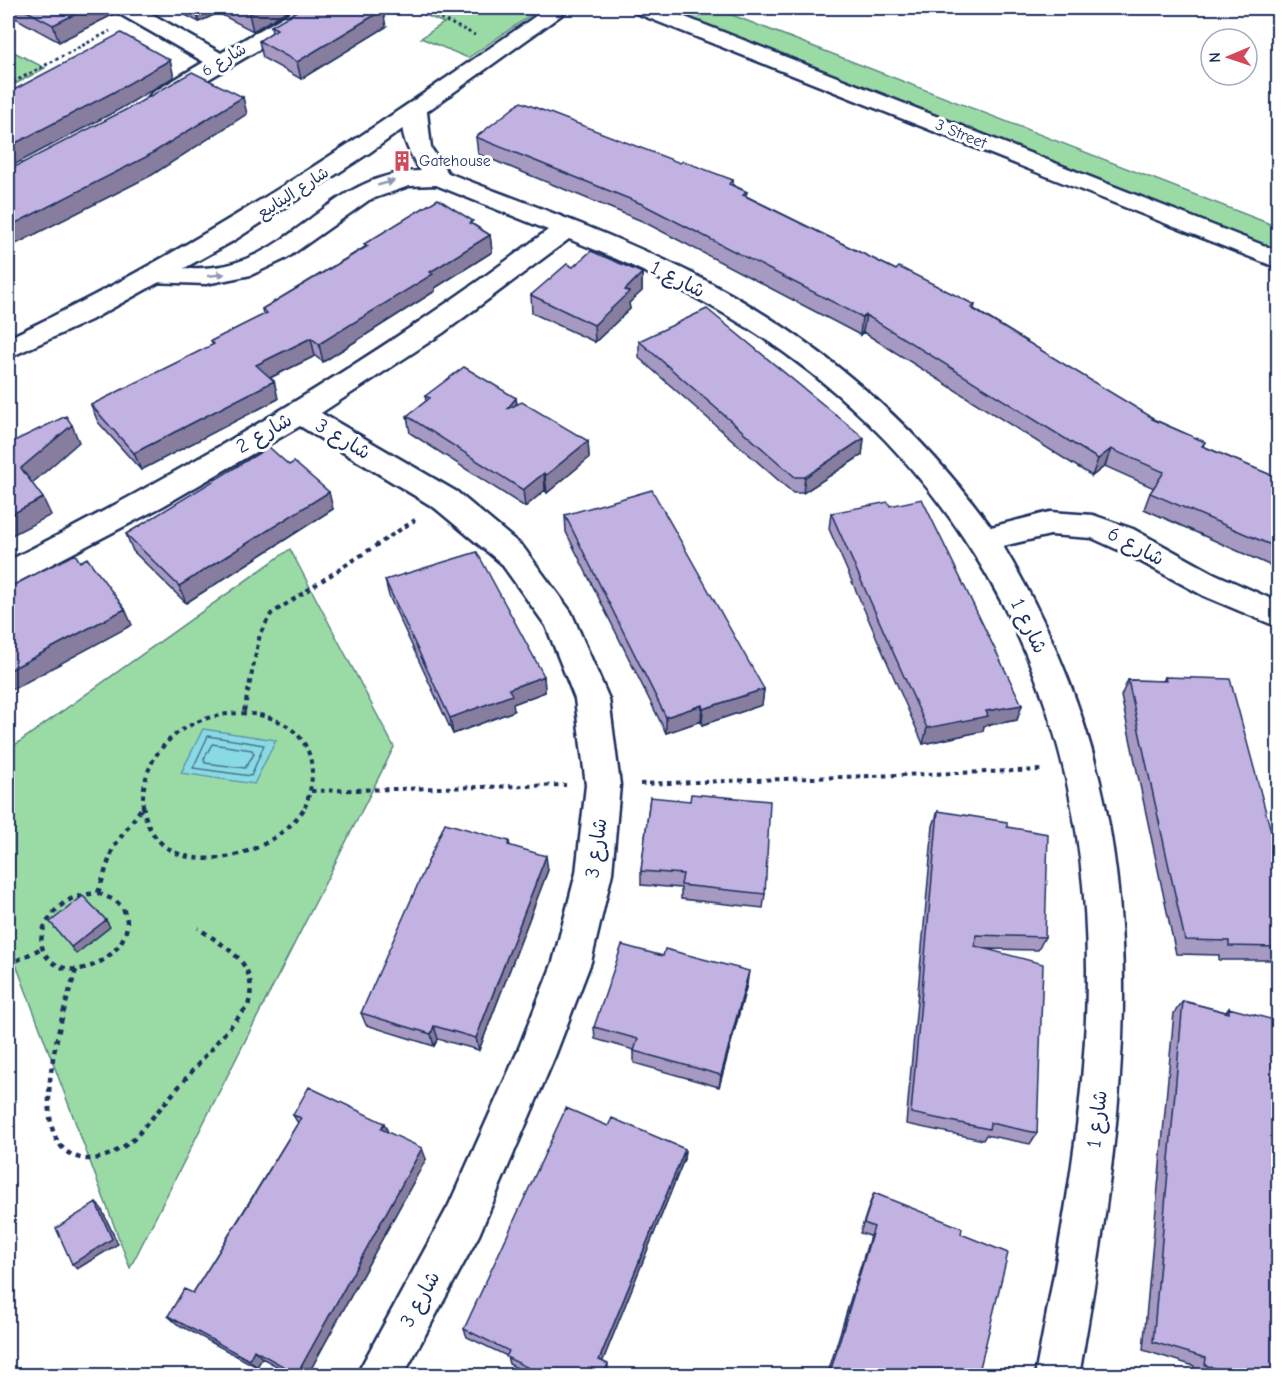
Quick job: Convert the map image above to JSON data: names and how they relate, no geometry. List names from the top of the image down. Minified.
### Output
{"streets":{"street":["شارع 6","3 Street","شارع الينابيع","شارع 1","شارع 2","شارع 3"]},"crossings":[["شارع 6","شارع 1"],["شارع الينابيع","شارع 1"],["شارع 1","شارع 2"],["شارع 2","شارع 3"]],"places":{"building":["Gatehouse"]},"north":"left"}
